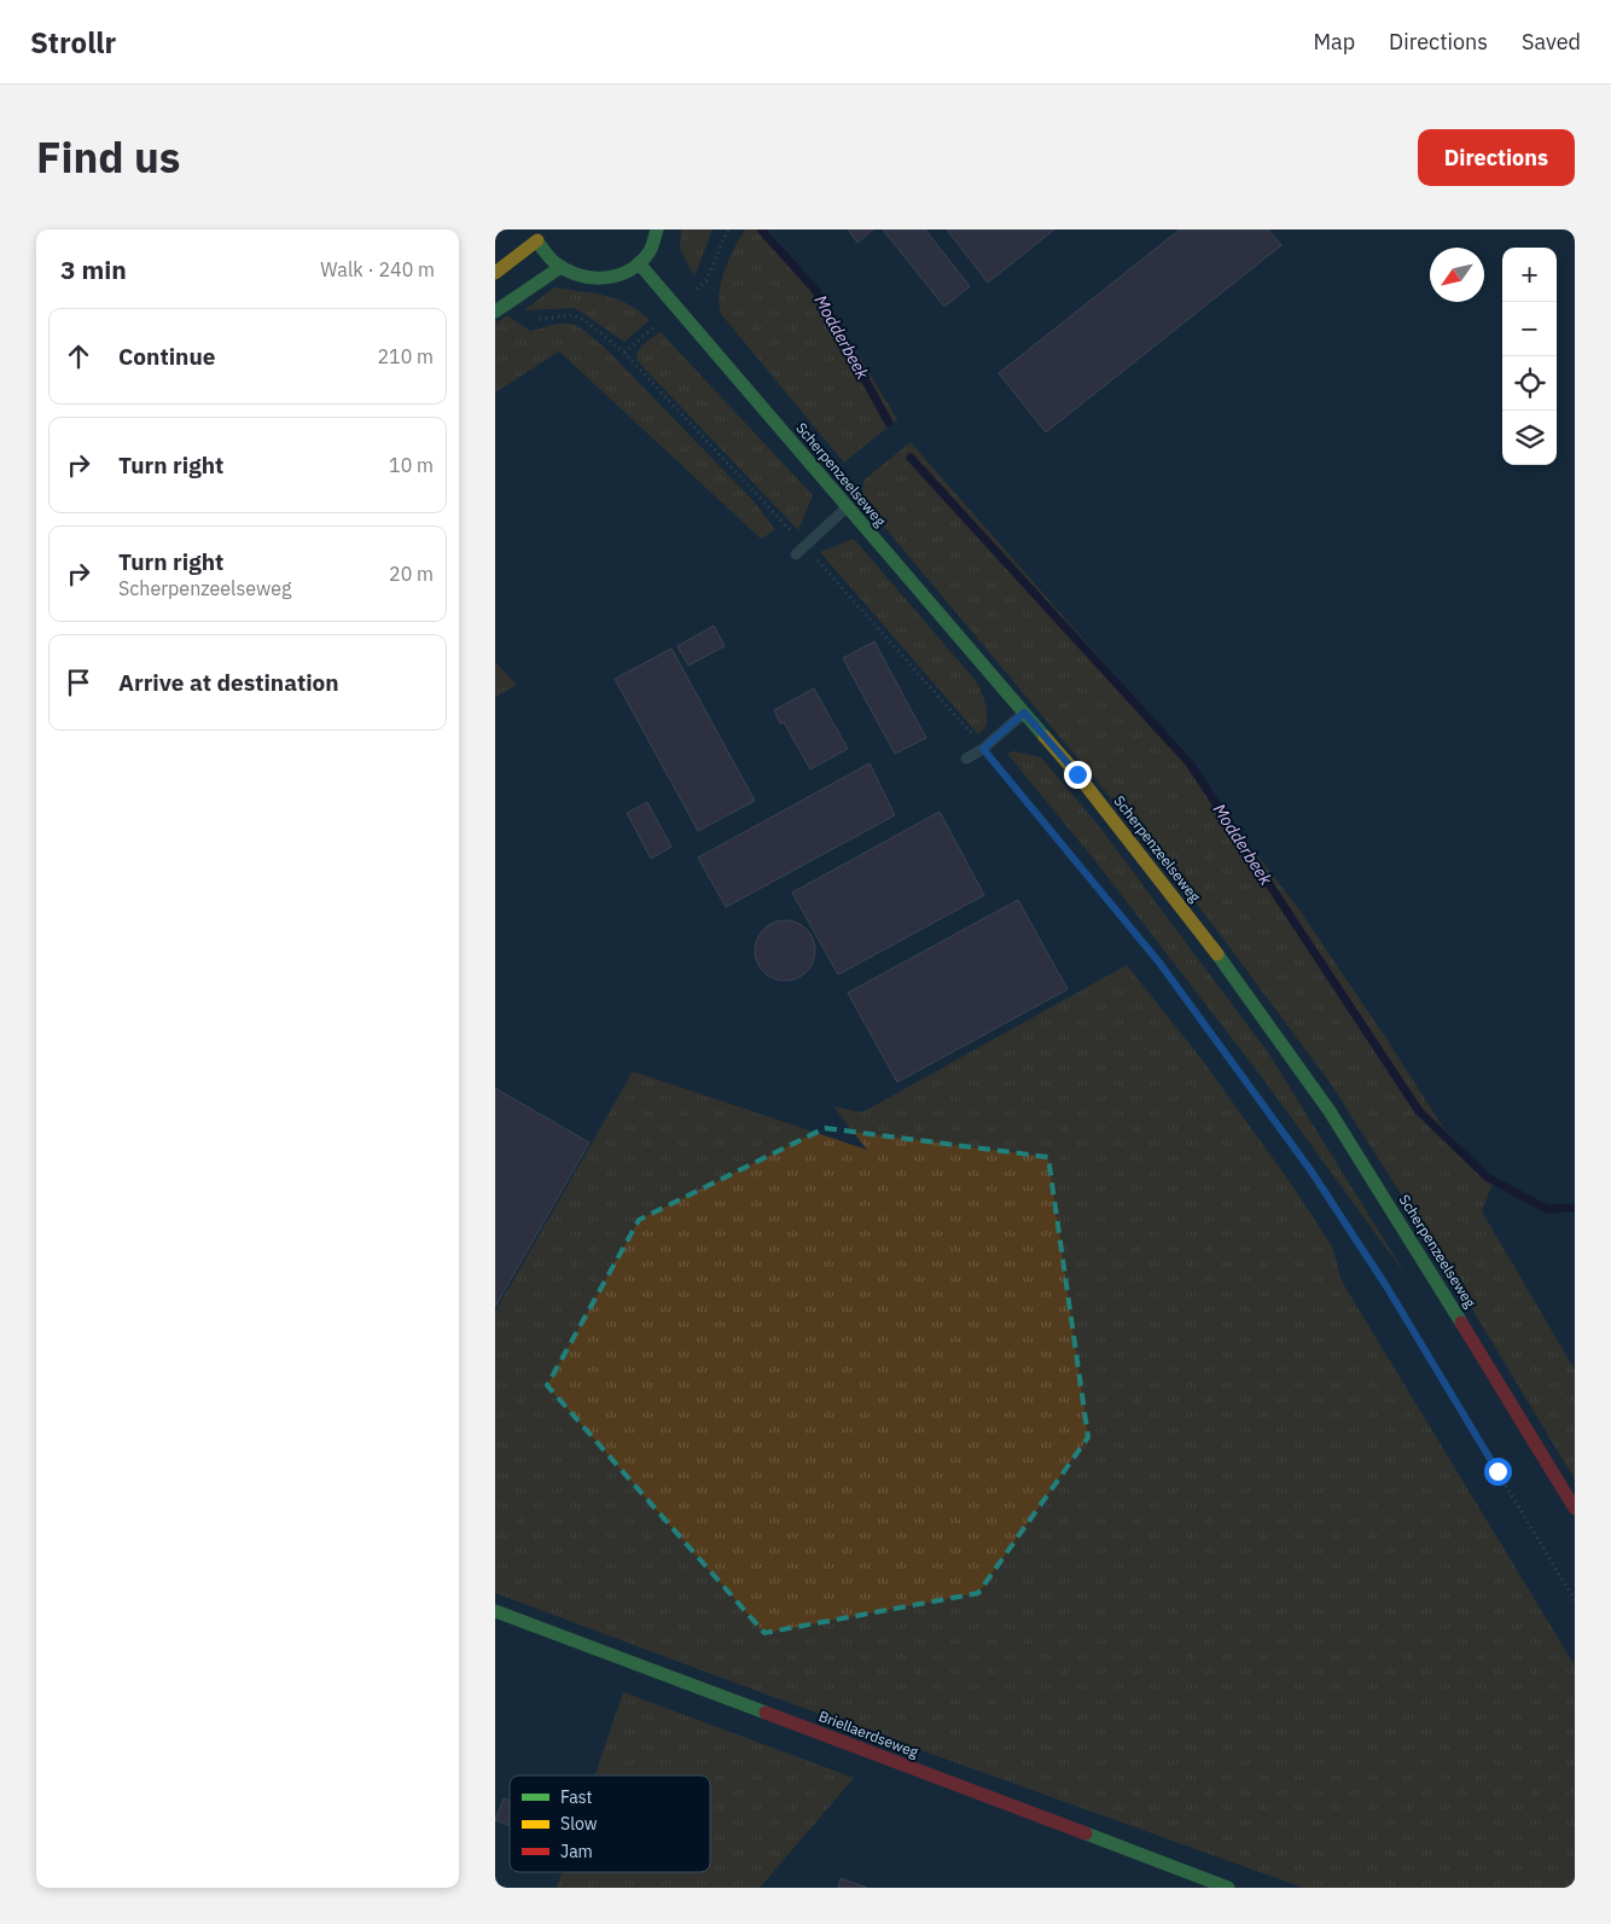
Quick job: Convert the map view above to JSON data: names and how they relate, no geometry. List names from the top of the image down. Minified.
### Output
{"streets":{"main road":["Scherpenzeelseweg","Briellaerdseweg"]},"water":["Modderbeek"],"legend":["Fast","Slow","Jam"],"north":"bottom left","page":{"header":"Strollr","nav":["Map","Directions","Saved"],"title":"Find us","buttons":"Directions","heading":["3 min","Walk · 240 m"],"map_buttons":["+","−"],"list":[["Continue","210 m"],["Turn right","10 m"],["Turn right","Scherpenzeelseweg","20 m"],"Arrive at destination"]}}
